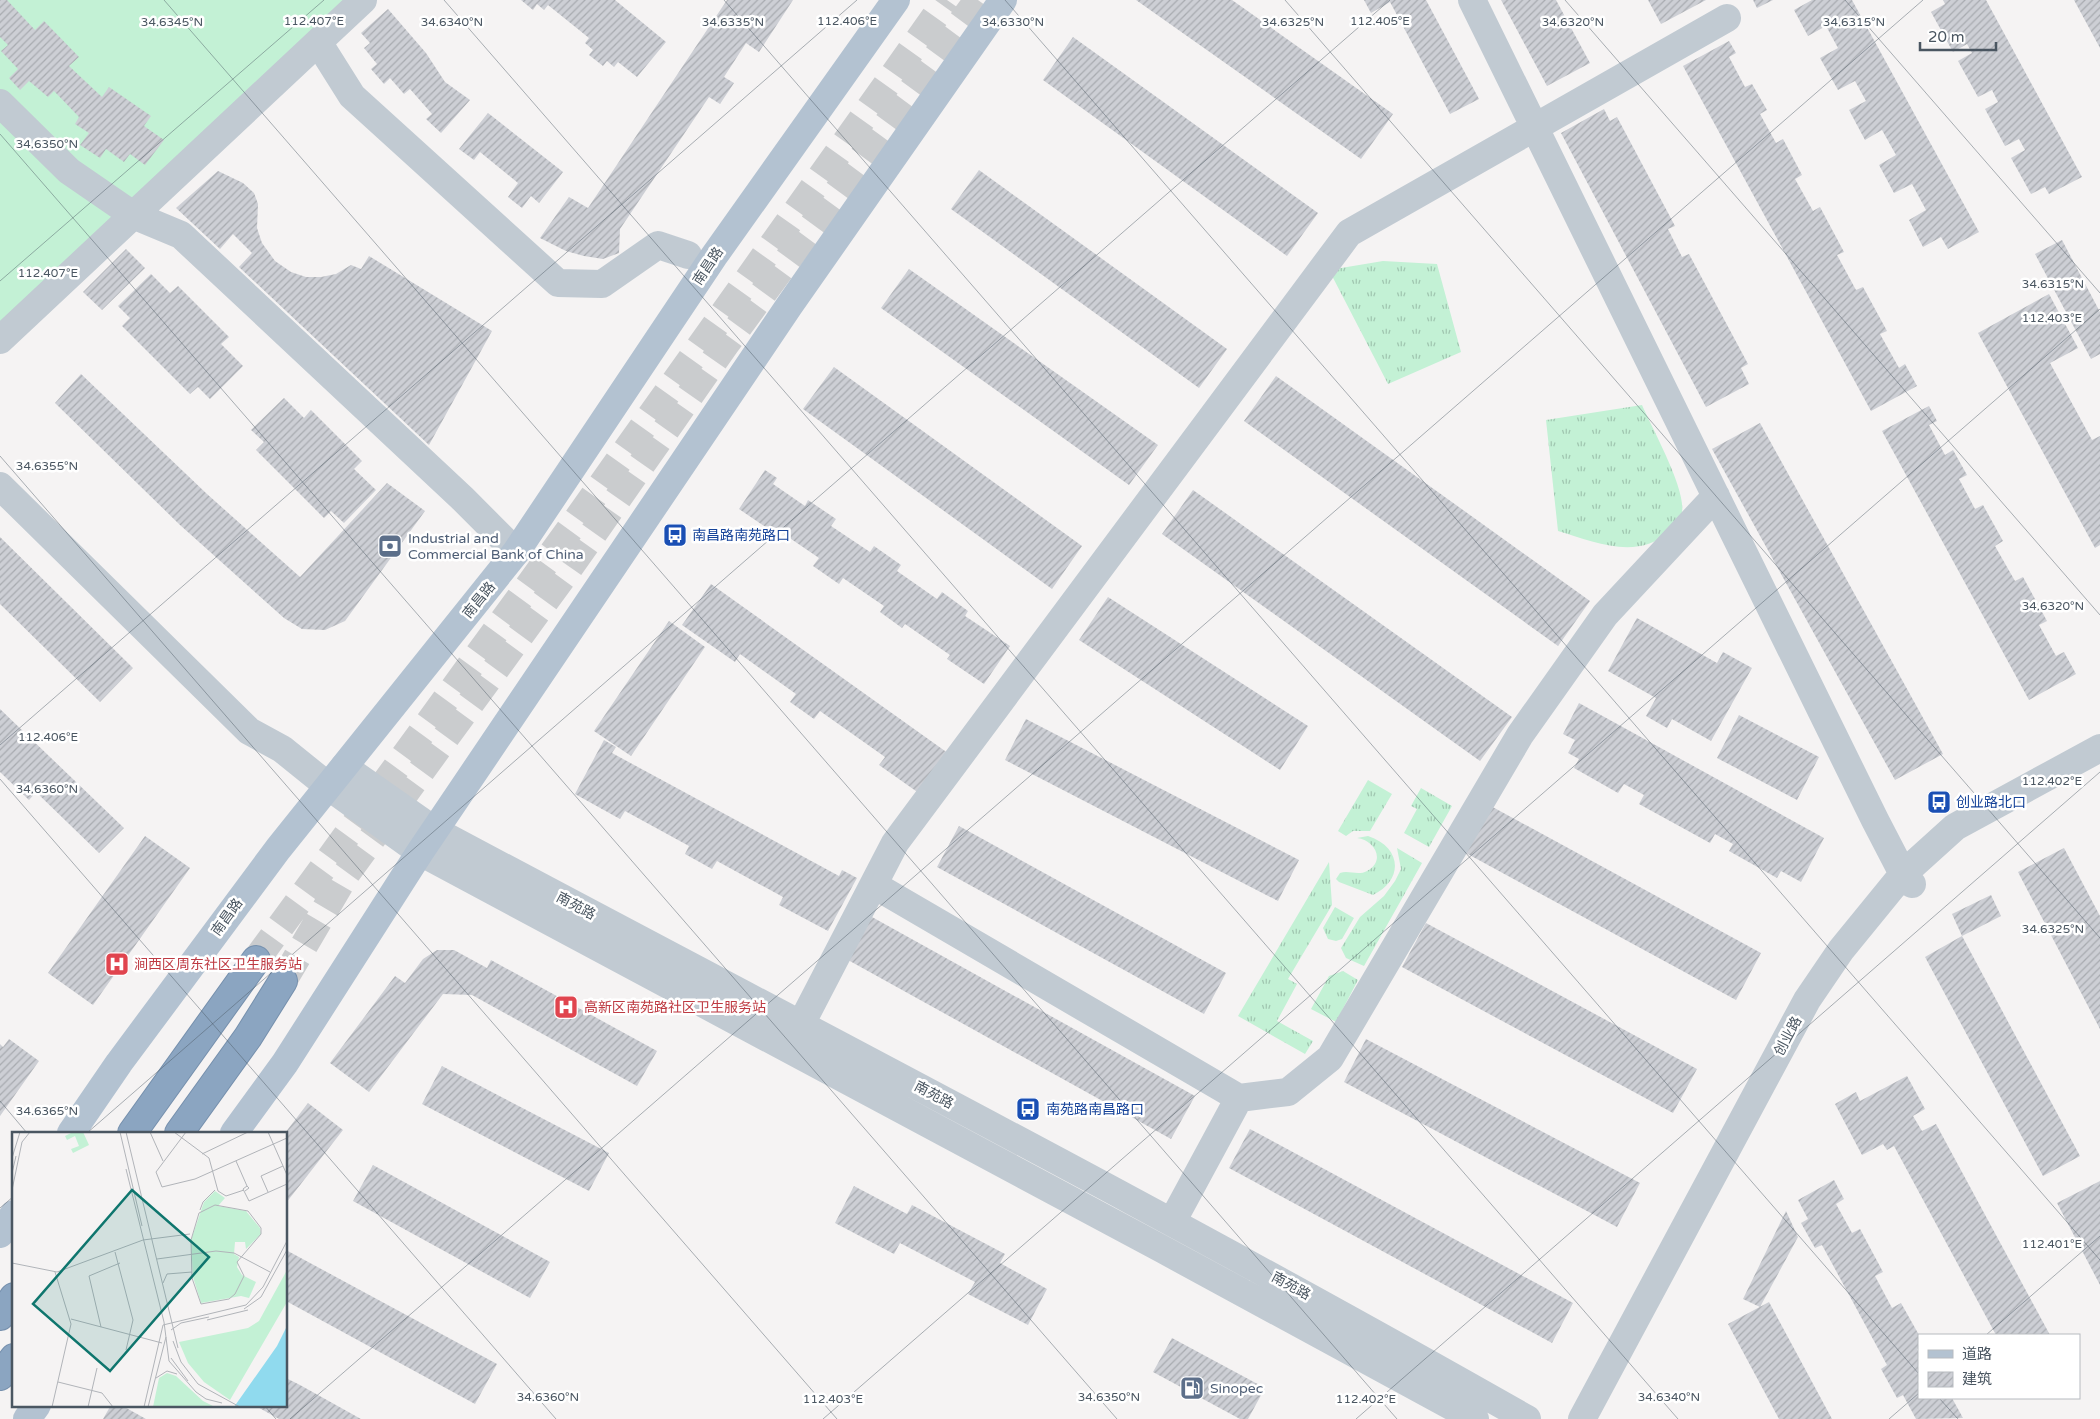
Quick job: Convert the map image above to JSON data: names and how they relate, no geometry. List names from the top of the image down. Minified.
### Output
{"streets":{"main road":["南昌路"],"street":["南苑路","创业路"]},"crossings":[["南昌路","南苑路"]],"places":{"bus stop":["南昌路南苑路口","创业路北口","南苑路南昌路口"],"bank":["Industrial and Commercial Bank of China"],"hospital":["涧西区周东社区卫生服务站","高新区南苑路社区卫生服务站"],"fuel station":["Sinopec"]},"legend":["道路","建筑"],"scale_bar":"20 m","coordinates":["112.407°E","112.406°E","112.405°E","34.6345°N","34.6340°N","34.6335°N","34.6330°N","34.6325°N","34.6320°N","34.6315°N","34.6350°N","112.403°E","34.6355°N","112.402°E","34.6360°N","34.6365°N","112.401°E"]}
